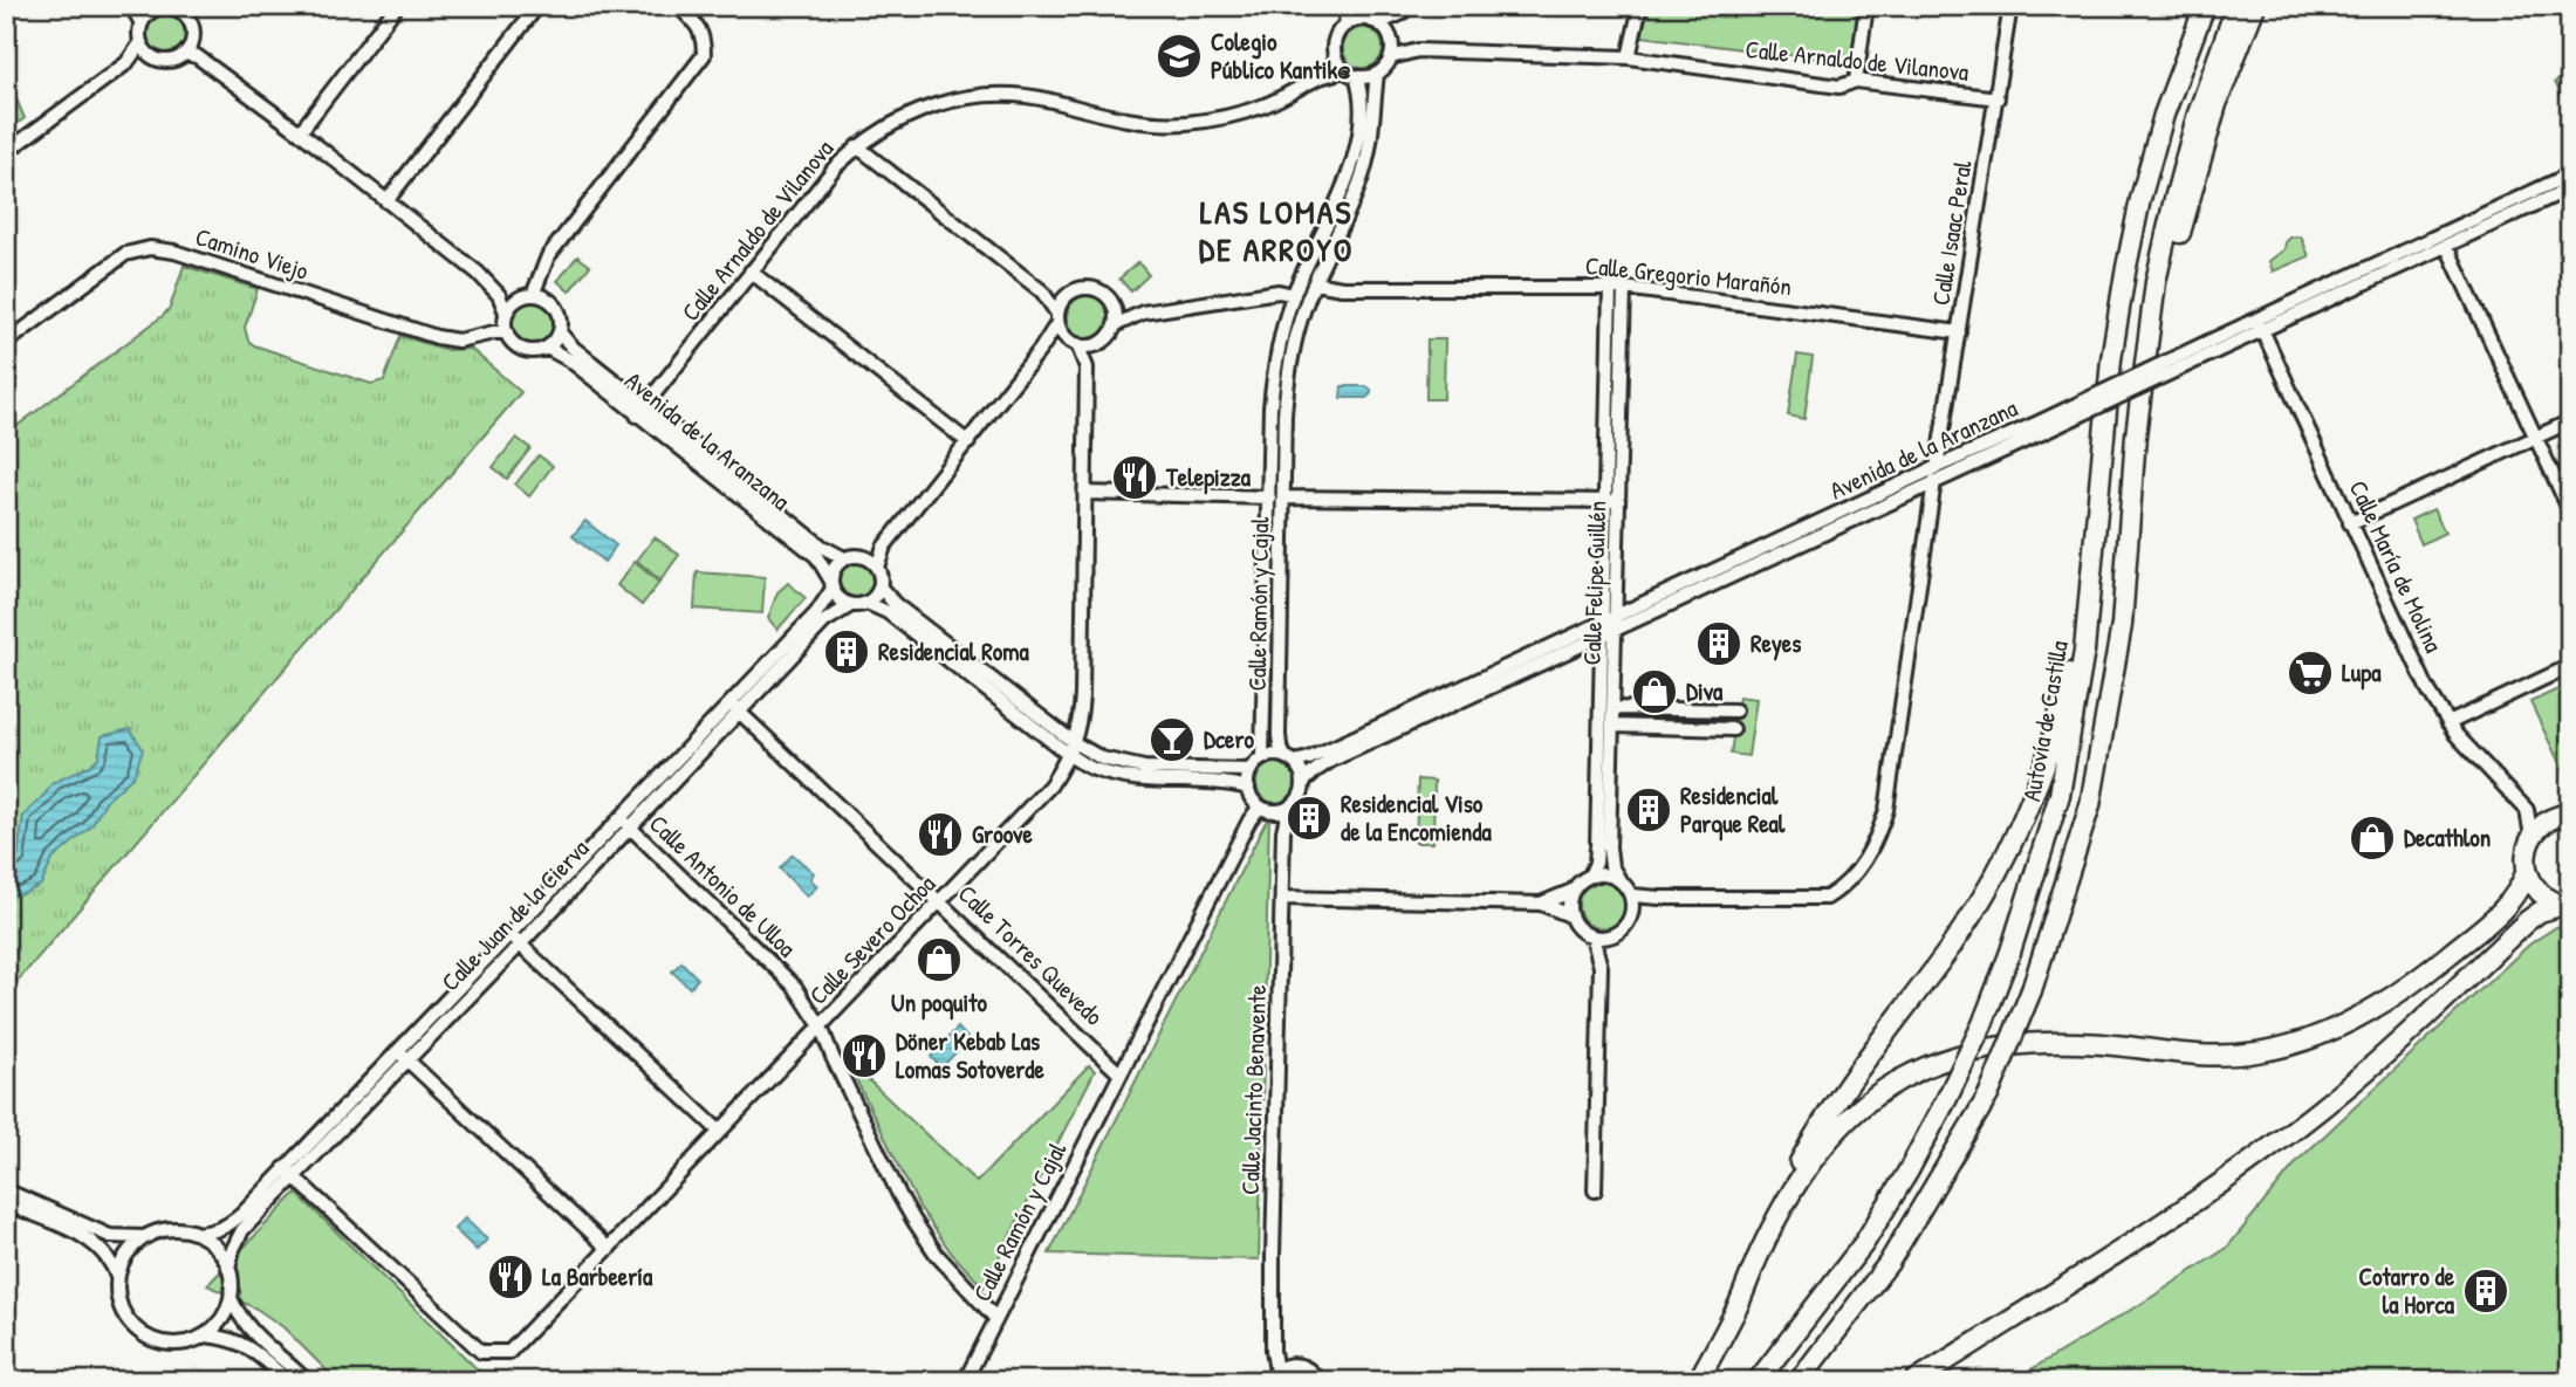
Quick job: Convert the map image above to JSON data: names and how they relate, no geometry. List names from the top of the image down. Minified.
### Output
{"streets":{"highway":["Autovía de Castilla"],"street":["Calle Arnaldo de Vilanova","Calle Isaac Peral","Camino Viejo","Calle Gregorio Marañón","Avenida de la Aranzana","Calle María de Molina","Calle Felipe Guillén","Calle Ramón y Cajal","Calle Antonio de Ulloa","Calle Juan de la Cierva","Calle Severo Ochoa","Calle Torres Quevedo","Calle Jacinto Benavente"]},"crossings":[["Calle Arnaldo de Vilanova","Calle Isaac Peral"],["Calle Arnaldo de Vilanova","Avenida de la Aranzana"],["Calle Arnaldo de Vilanova","Calle Ramón y Cajal"],["Calle Isaac Peral","Calle Gregorio Marañón"],["Calle Isaac Peral","Avenida de la Aranzana"],["Camino Viejo","Avenida de la Aranzana"],["Calle Gregorio Marañón","Calle Felipe Guillén"],["Calle Gregorio Marañón","Calle Ramón y Cajal"],["Avenida de la Aranzana","Calle María de Molina"],["Avenida de la Aranzana","Calle Felipe Guillén"],["Avenida de la Aranzana","Calle Ramón y Cajal"],["Avenida de la Aranzana","Calle Juan de la Cierva"],["Avenida de la Aranzana","Calle Jacinto Benavente"],["Calle Ramón y Cajal","Calle Antonio de Ulloa"],["Calle Ramón y Cajal","Calle Torres Quevedo"],["Calle Ramón y Cajal","Calle Jacinto Benavente"],["Calle Antonio de Ulloa","Calle Juan de la Cierva"],["Calle Antonio de Ulloa","Calle Severo Ochoa"],["Calle Juan de la Cierva","Calle Severo Ochoa"],["Calle Juan de la Cierva","Calle Torres Quevedo"],["Calle Severo Ochoa","Calle Torres Quevedo"]],"districts":["LAS LOMAS DE ARROYO"],"places":{"school or university":["Colegio Público Kantik@"],"restaurant":["Telepizza","Groove","Döner Kebab Las Lomas Sotoverde","La Barbeería"],"building":["Reyes","Residencial Roma","Residencial Parque Real","Residencial Viso de la Encomienda","Cotarro de la Horca"],"supermarket":["Lupa"],"shop":["Diva","Decathlon","Un poquito"],"bar":["Dcero"]}}
